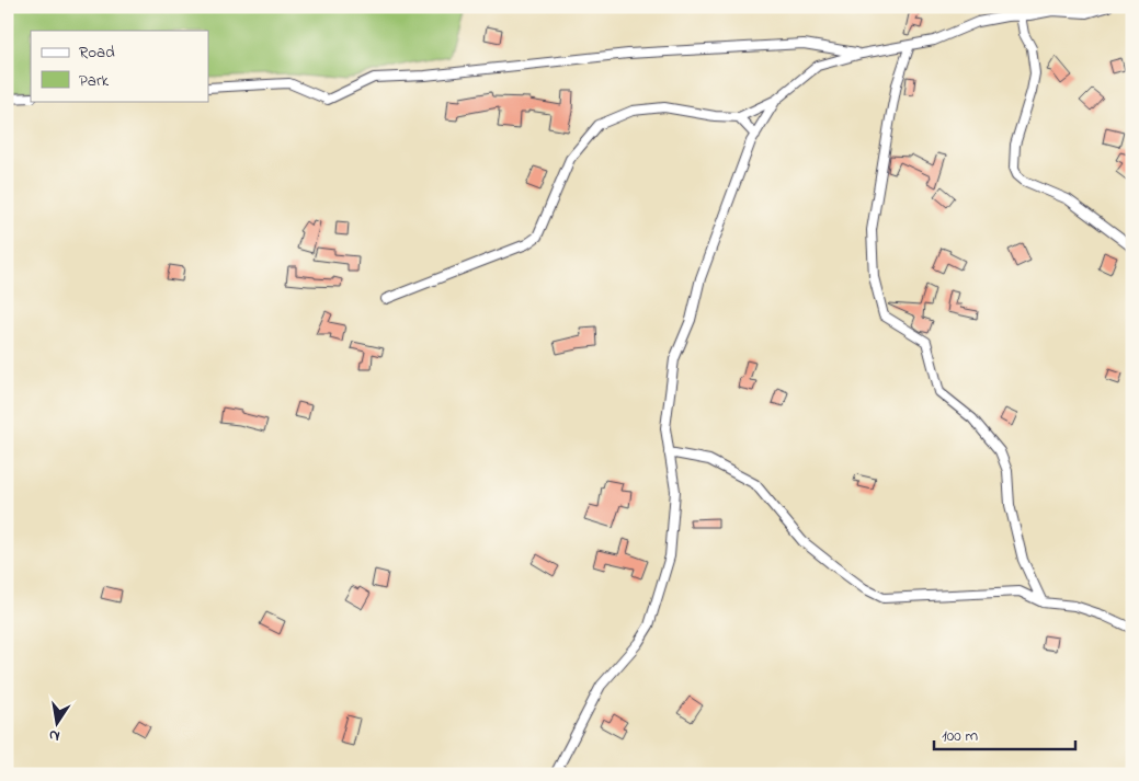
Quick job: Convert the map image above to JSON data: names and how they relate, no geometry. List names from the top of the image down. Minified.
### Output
{"legend":["Road","Park"],"scale_bar":"100 m","north":"bottom"}
